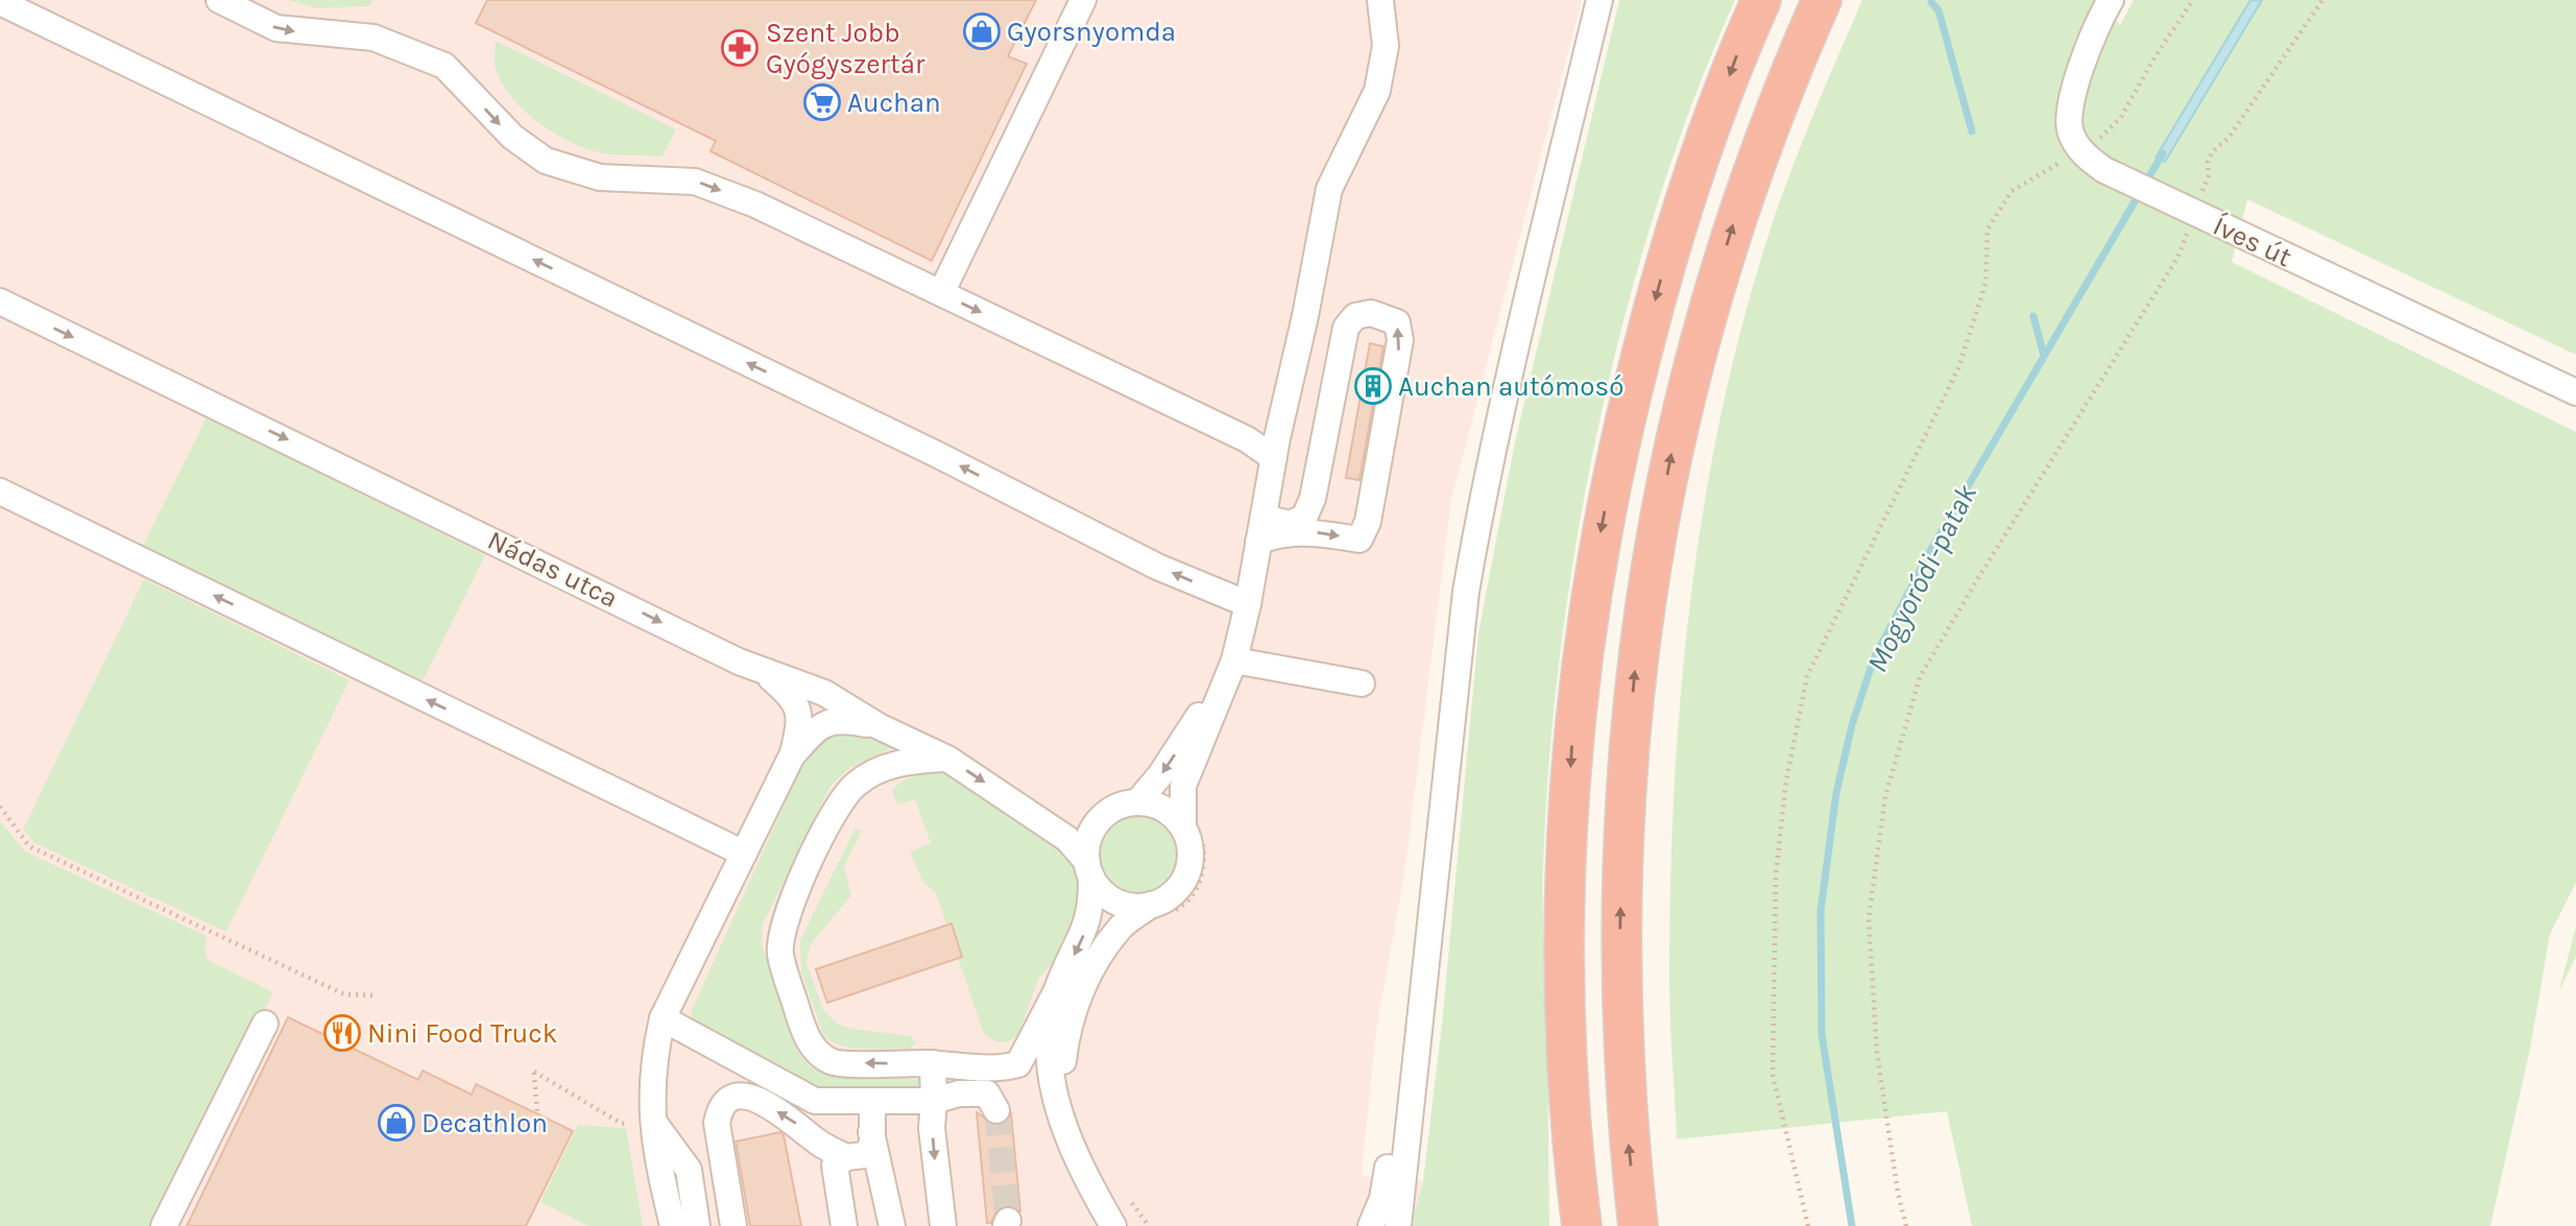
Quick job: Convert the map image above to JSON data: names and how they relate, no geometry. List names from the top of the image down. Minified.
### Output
{"streets":{"street":["Íves út","Nádas utca"]},"water":["Mogyoródi-patak"],"places":{"shop":["Gyorsnyomda","Decathlon"],"pharmacy":["Szent Jobb Gyógyszertár"],"supermarket":["Auchan"],"building":["Auchan autómosó"],"restaurant":["Nini Food Truck"]}}
